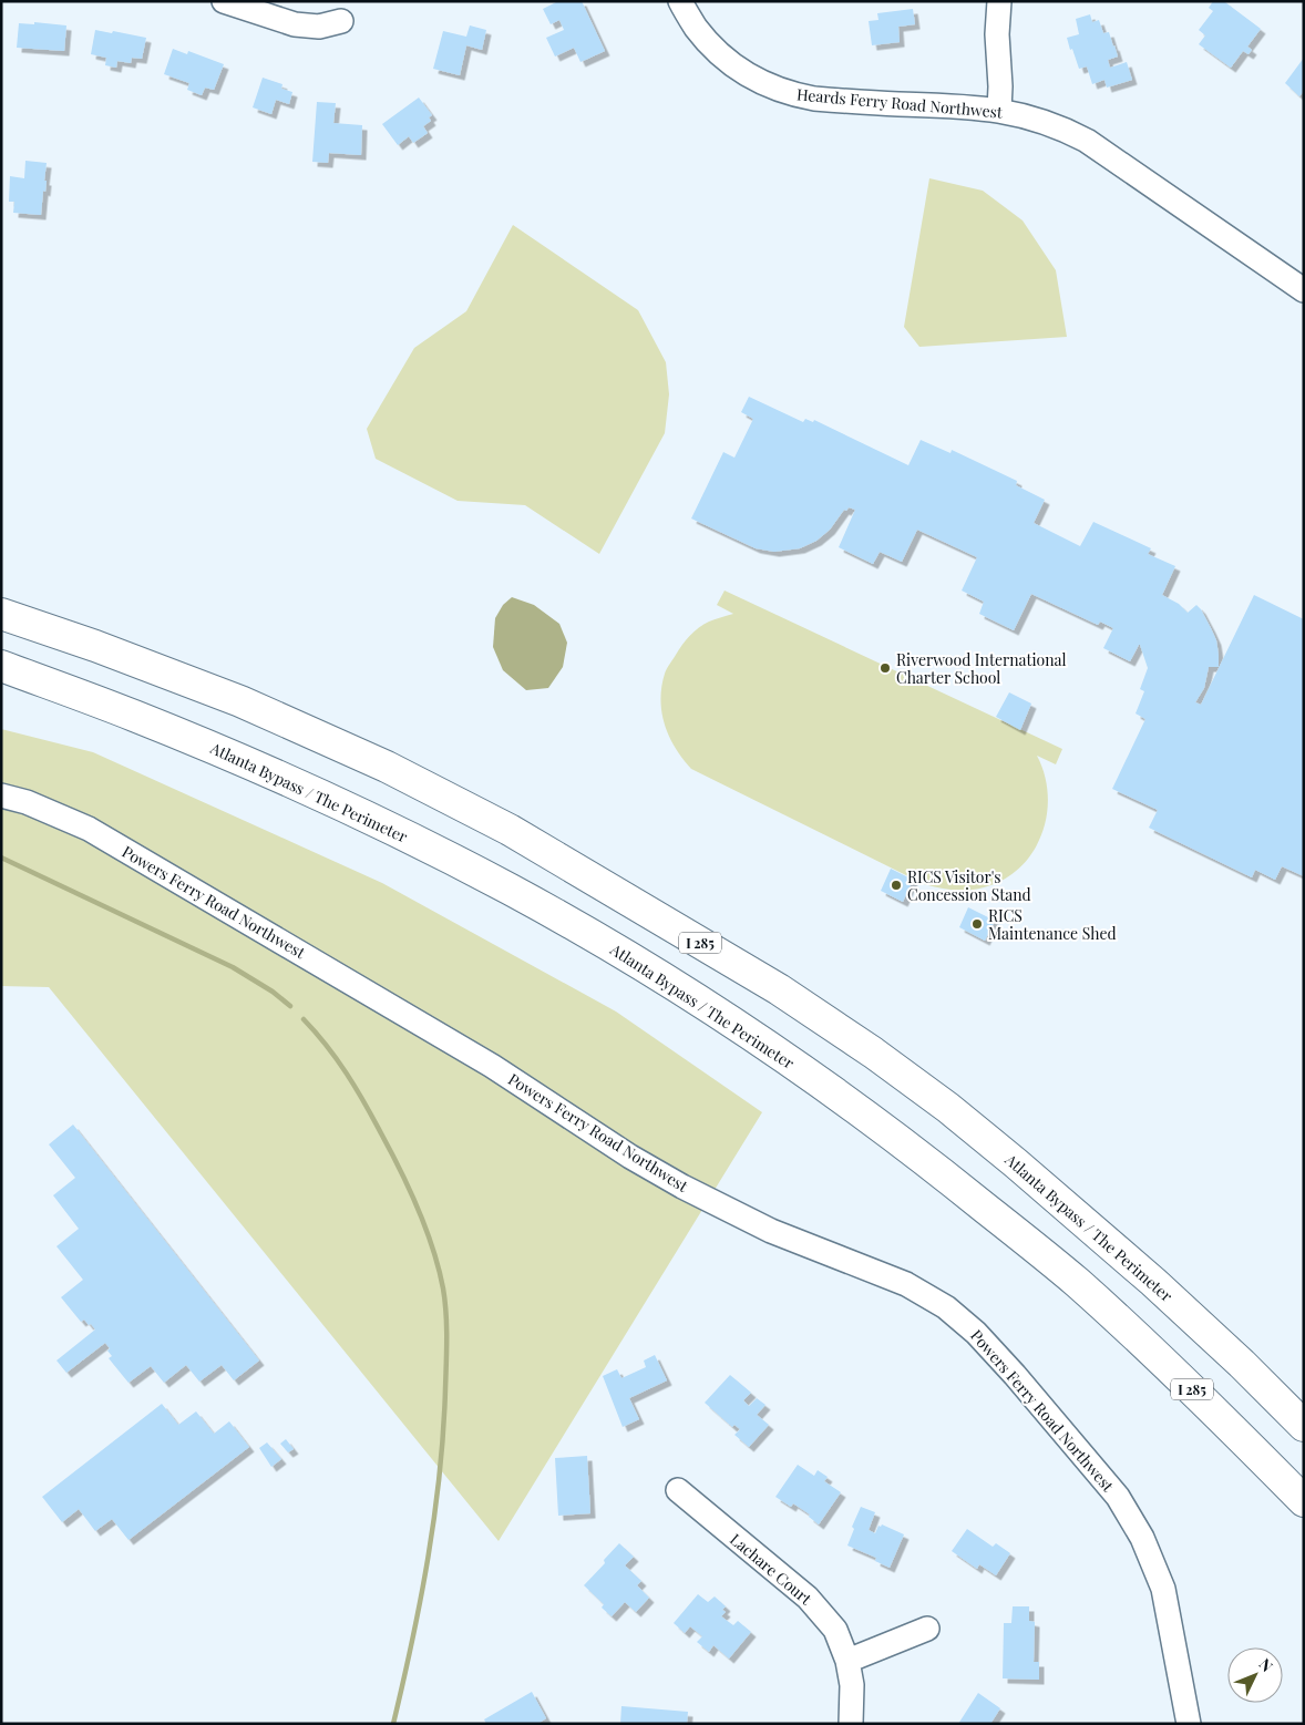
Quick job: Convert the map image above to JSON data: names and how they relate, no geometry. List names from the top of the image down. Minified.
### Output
{"streets":{"highway":["Atlanta Bypass / The Perimeter","I 285"],"street":["Heards Ferry Road Northwest","Powers Ferry Road Northwest","Lachare Court"]},"places":["Riverwood International Charter School","RICS Visitor's Concession Stand","RICS Maintenance Shed"],"north":"top right"}
